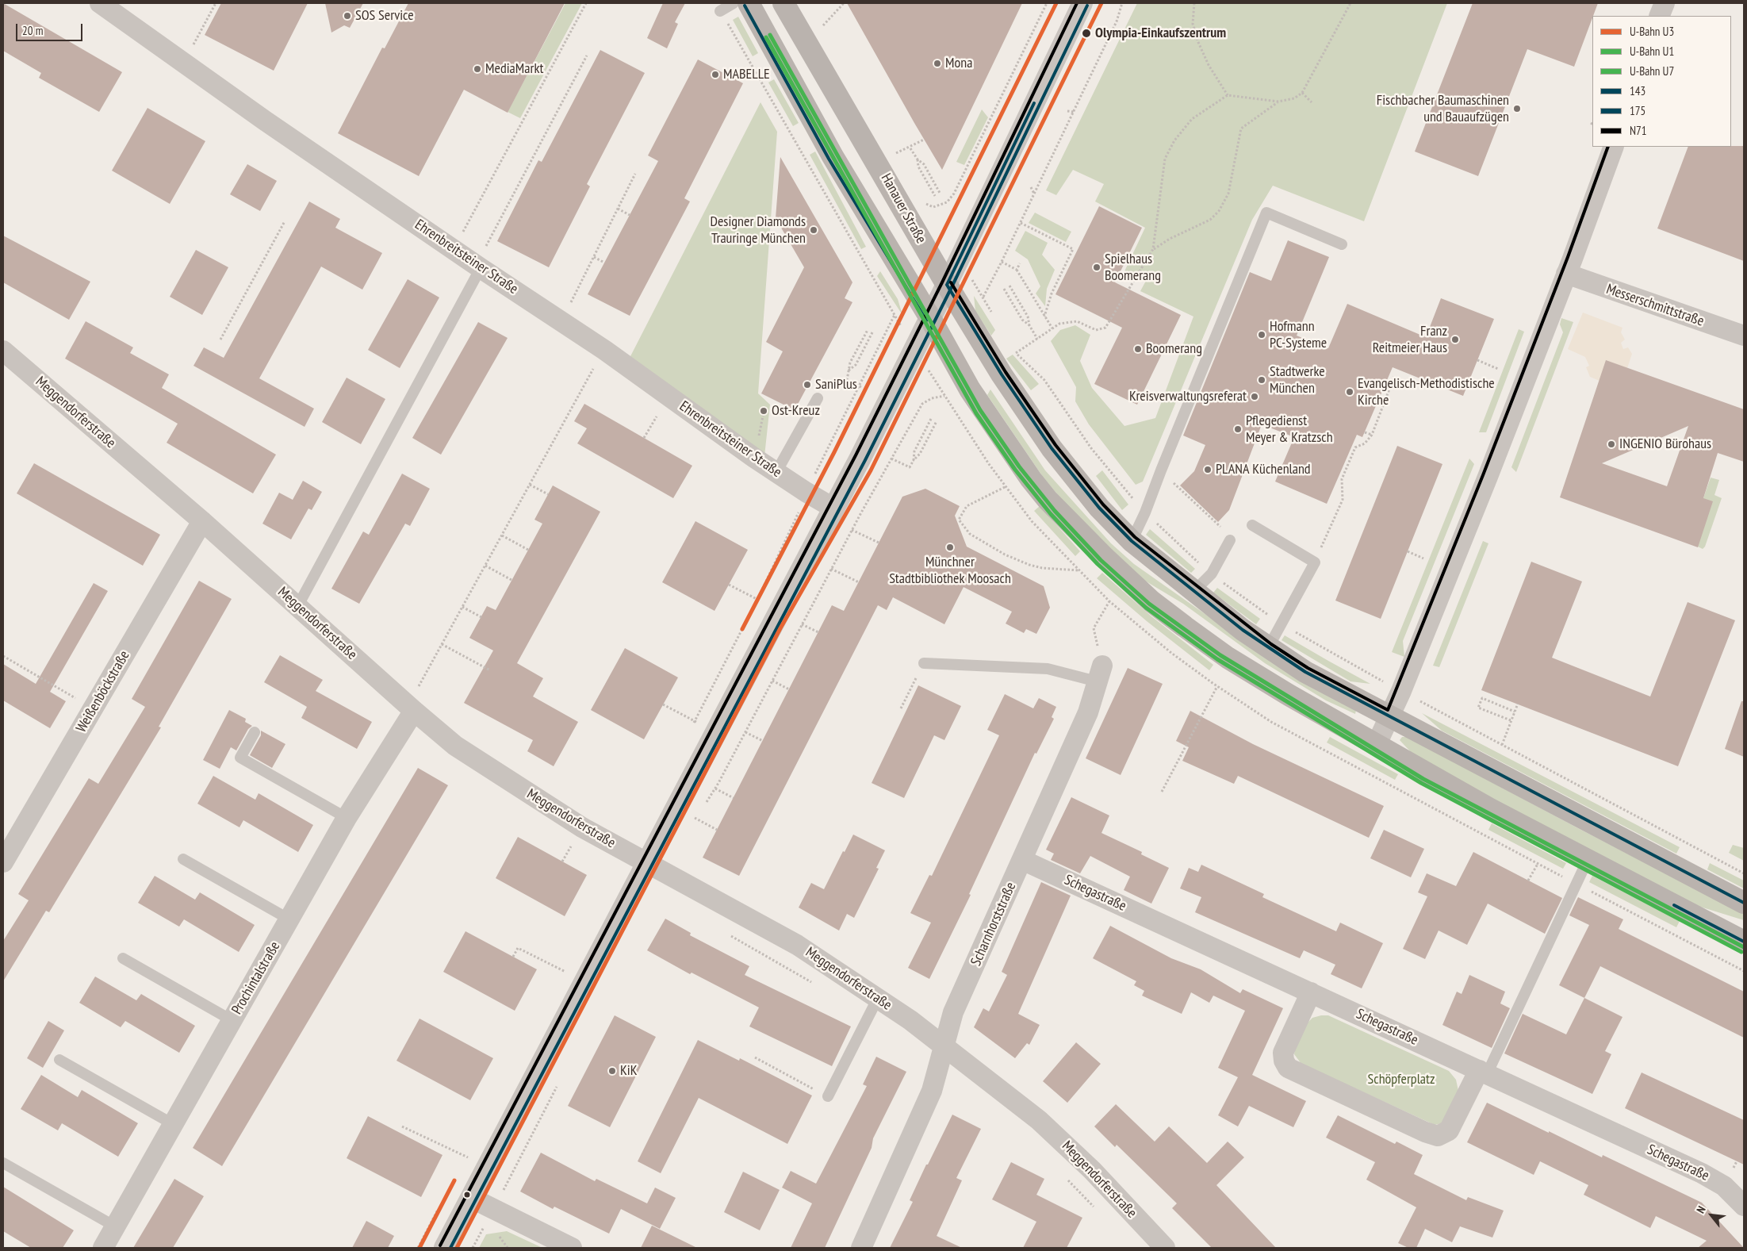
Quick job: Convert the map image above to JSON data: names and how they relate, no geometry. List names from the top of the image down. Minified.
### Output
{"streets":{"main road":["Hanauer Straße"],"street":["Ehrenbreitsteiner Straße","Messerschmittstraße","Meggendorferstraße","Weißenböckstraße","Schegastraße","Scharnhorststraße","Prochintalstraße"]},"crossings":[["Meggendorferstraße","Weißenböckstraße"],["Meggendorferstraße","Scharnhorststraße"],["Meggendorferstraße","Prochintalstraße"],["Schegastraße","Scharnhorststraße"]],"parks":["Schöpferplatz"],"places":["SOS Service","Olympia-Einkaufszentrum","Mona","MediaMarkt","MABELLE","Fischbacher Baumaschinen und Bauaufzügen","Designer Diamonds Trauringe München","Spielhaus Boomerang","Hofmann PC-Systeme","Franz Reitmeier Haus","Boomerang","Stadtwerke München","SaniPlus","Evangelisch-Methodistische Kirche","Kreisverwaltungsreferat","Ost-Kreuz","Pflegedienst Meyer & Kratzsch","INGENIO Bürohaus","PLANA Küchenland","Münchner Stadtbibliothek Moosach","KiK"],"lines":["metro line U3","transit line N71","transit line 175","metro line U1","metro line U7","transit line 143"],"legend":["U-Bahn U3","U-Bahn U1","U-Bahn U7","143","175","N71"],"scale_bar":"20 m","north":"top left"}
